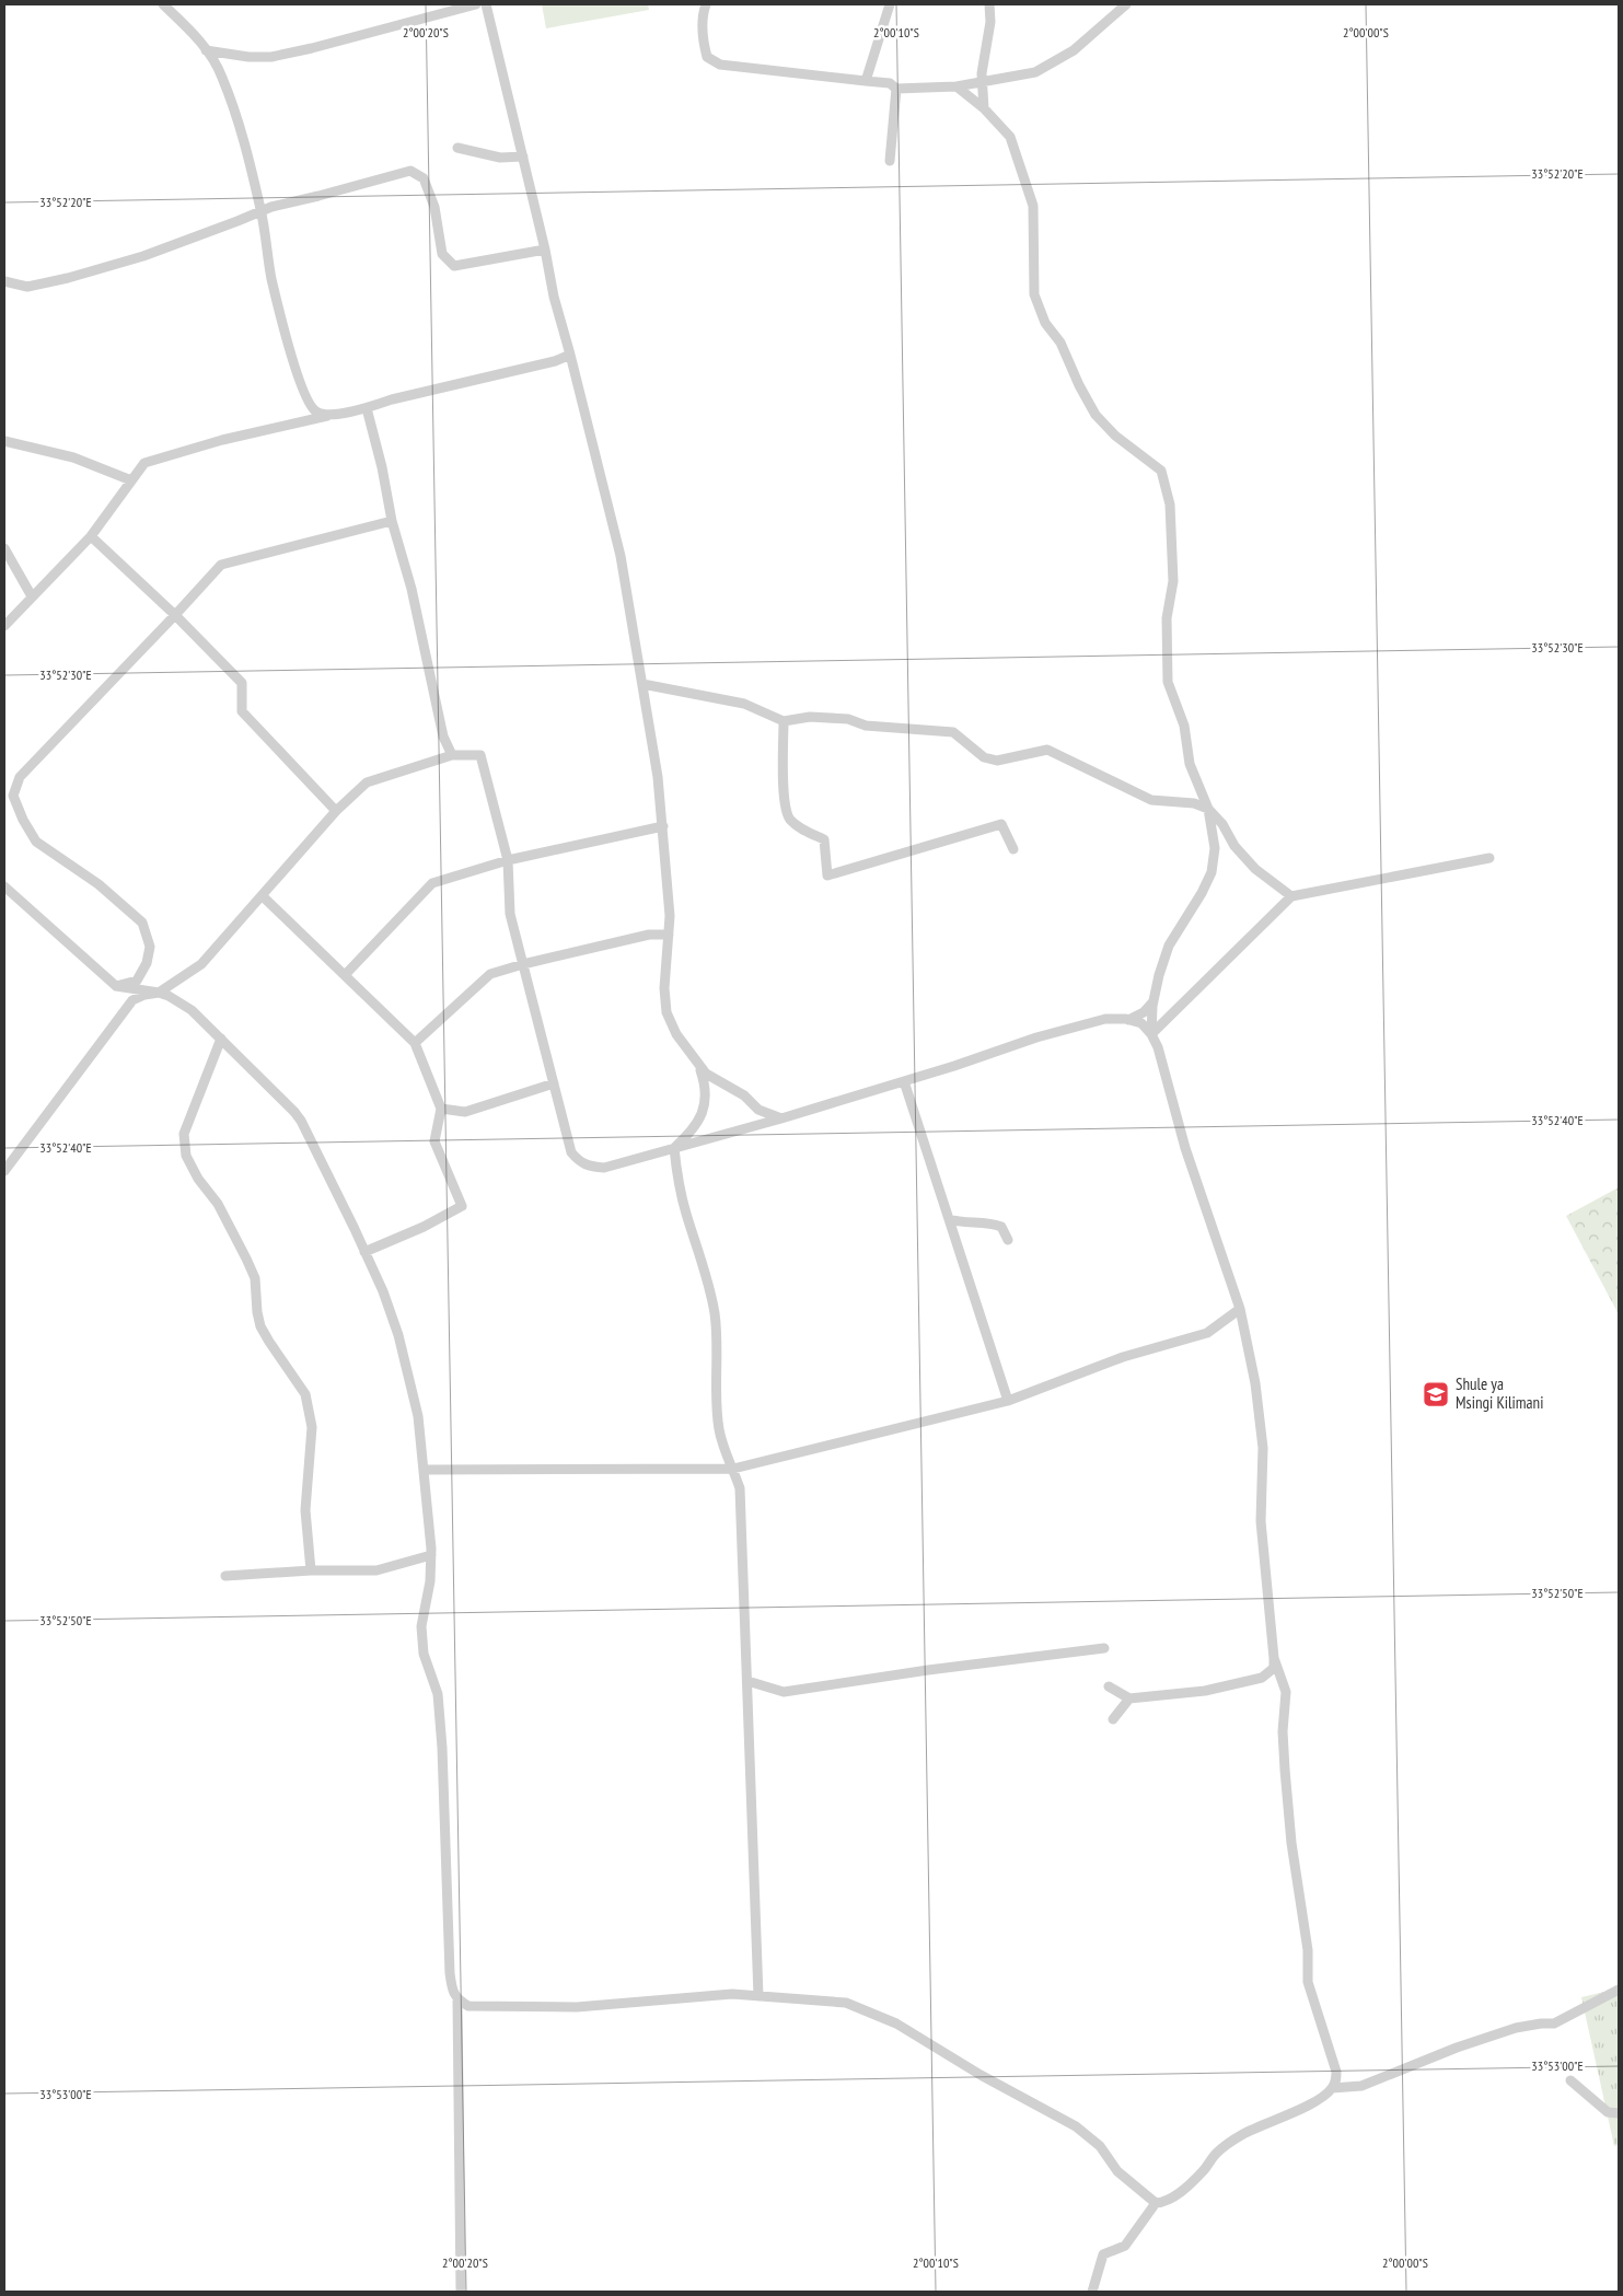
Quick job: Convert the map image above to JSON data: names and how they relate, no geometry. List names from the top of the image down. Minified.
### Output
{"places":{"school or university":["Shule ya Msingi Kilimani"]},"coordinates":["2°00'20\"S","2°00'10\"S","2°00'00\"S","33°52'20\"E","33°52'30\"E","33°52'40\"E","33°52'50\"E","33°53'00\"E"]}
